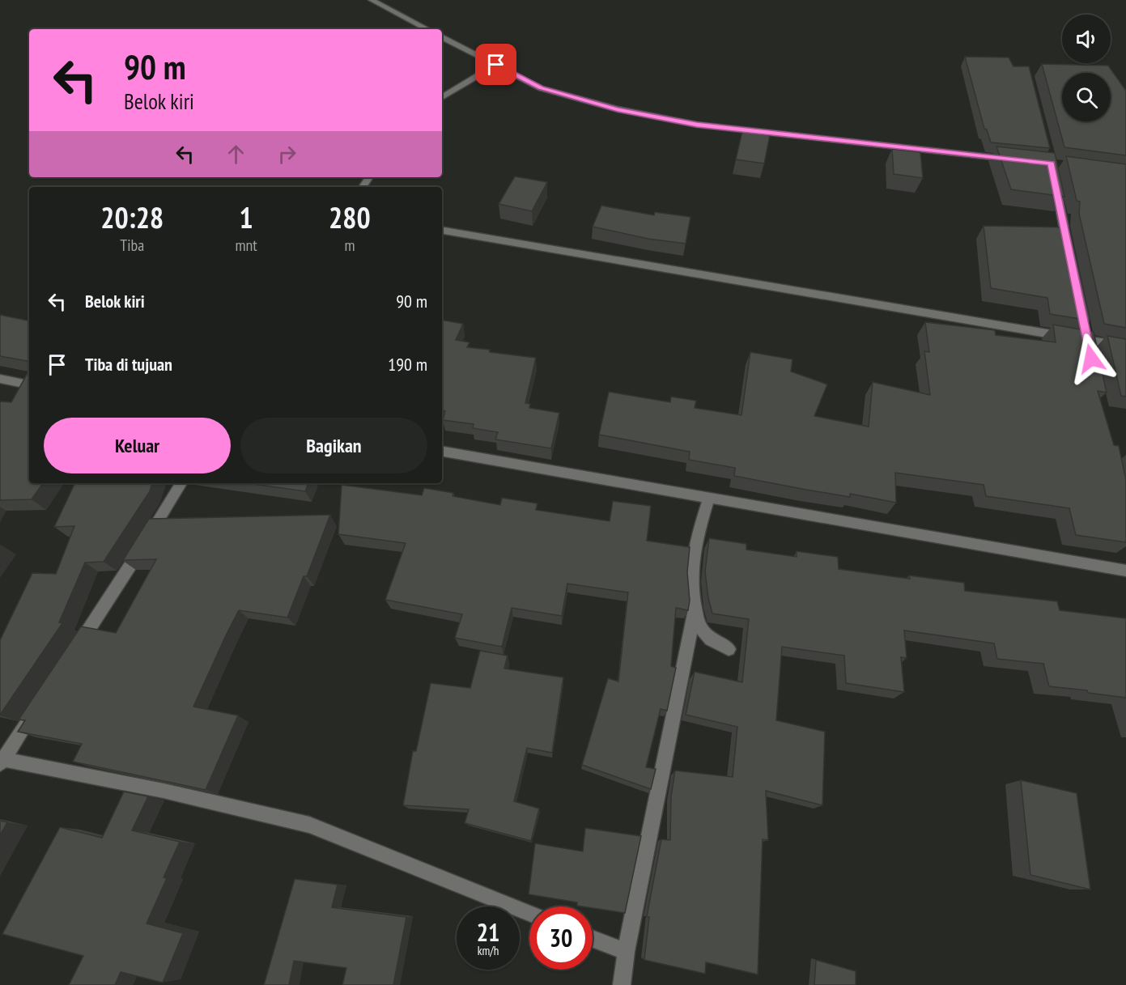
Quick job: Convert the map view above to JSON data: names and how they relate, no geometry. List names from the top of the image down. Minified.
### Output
{"page":{"turn":["90 m","Belok kiri"],"eta":["20:28","Tiba","1","mnt","280","m"],"list":[{"name":"Belok kiri","value":"90 m"},{"name":"Tiba di tujuan","value":"190 m"}],"buttons":["Keluar","Bagikan"],"speed":"21 km/h","limit":"30"}}
